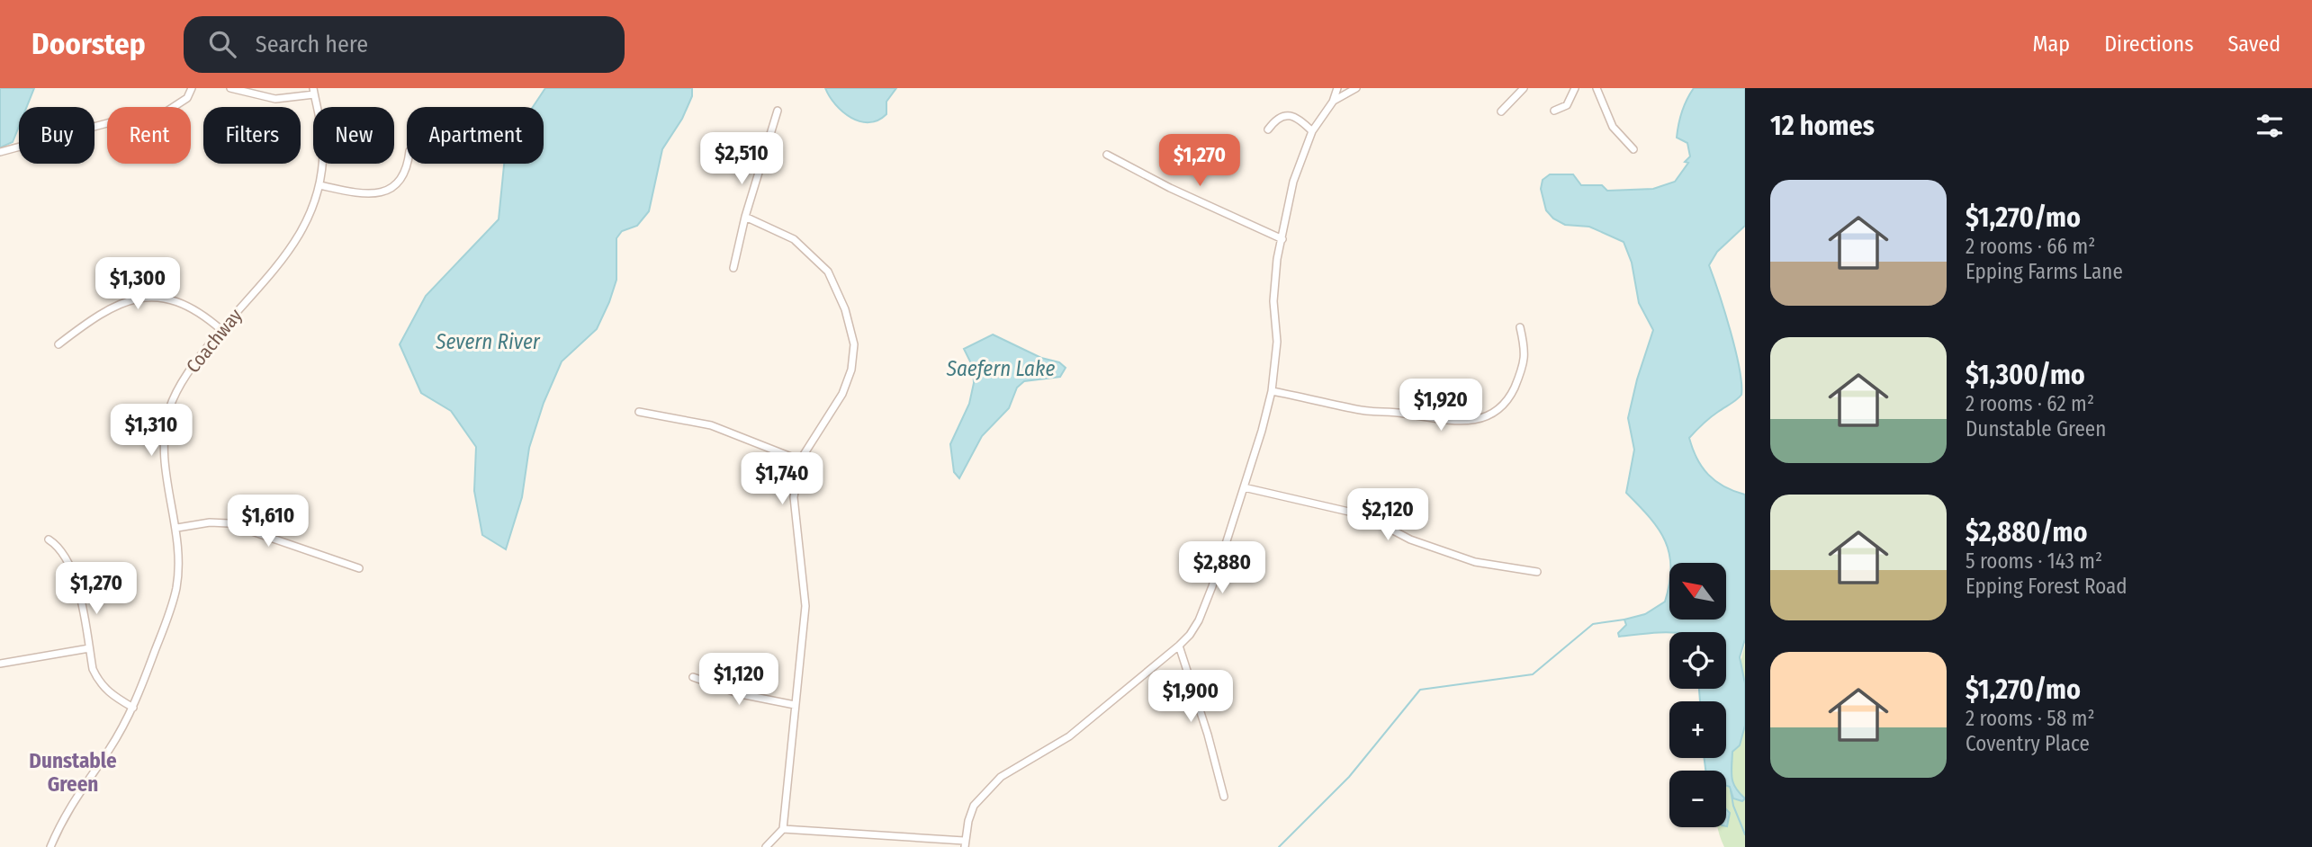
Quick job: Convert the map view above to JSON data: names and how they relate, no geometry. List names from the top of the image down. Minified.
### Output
{"streets":{"street":["Coachway"]},"districts":["Dunstable Green"],"water":["Severn River","Saefern Lake"],"north":"top left","page":{"header":"Doorstep","search":"Search here","nav":["Map","Directions","Saved"],"heading":"12 homes","chip":["Buy","Rent","Filters","New","Apartment"],"price":["$2,510","$1,270","$1,300","$1,920","$1,310","$1,740","$2,120","$1,610","$2,880","$1,270","$1,120","$1,900"],"list":[{"name":"$1,270/mo","note":"2 rooms · 66 m² · Epping Farms Lane"},{"name":"$1,300/mo","note":"2 rooms · 62 m² · Dunstable Green"},{"name":"$2,880/mo","note":"5 rooms · 143 m² · Epping Forest Road"},{"name":"$1,270/mo","note":"2 rooms · 58 m² · Coventry Place"}],"map_buttons":["+","−"]}}
